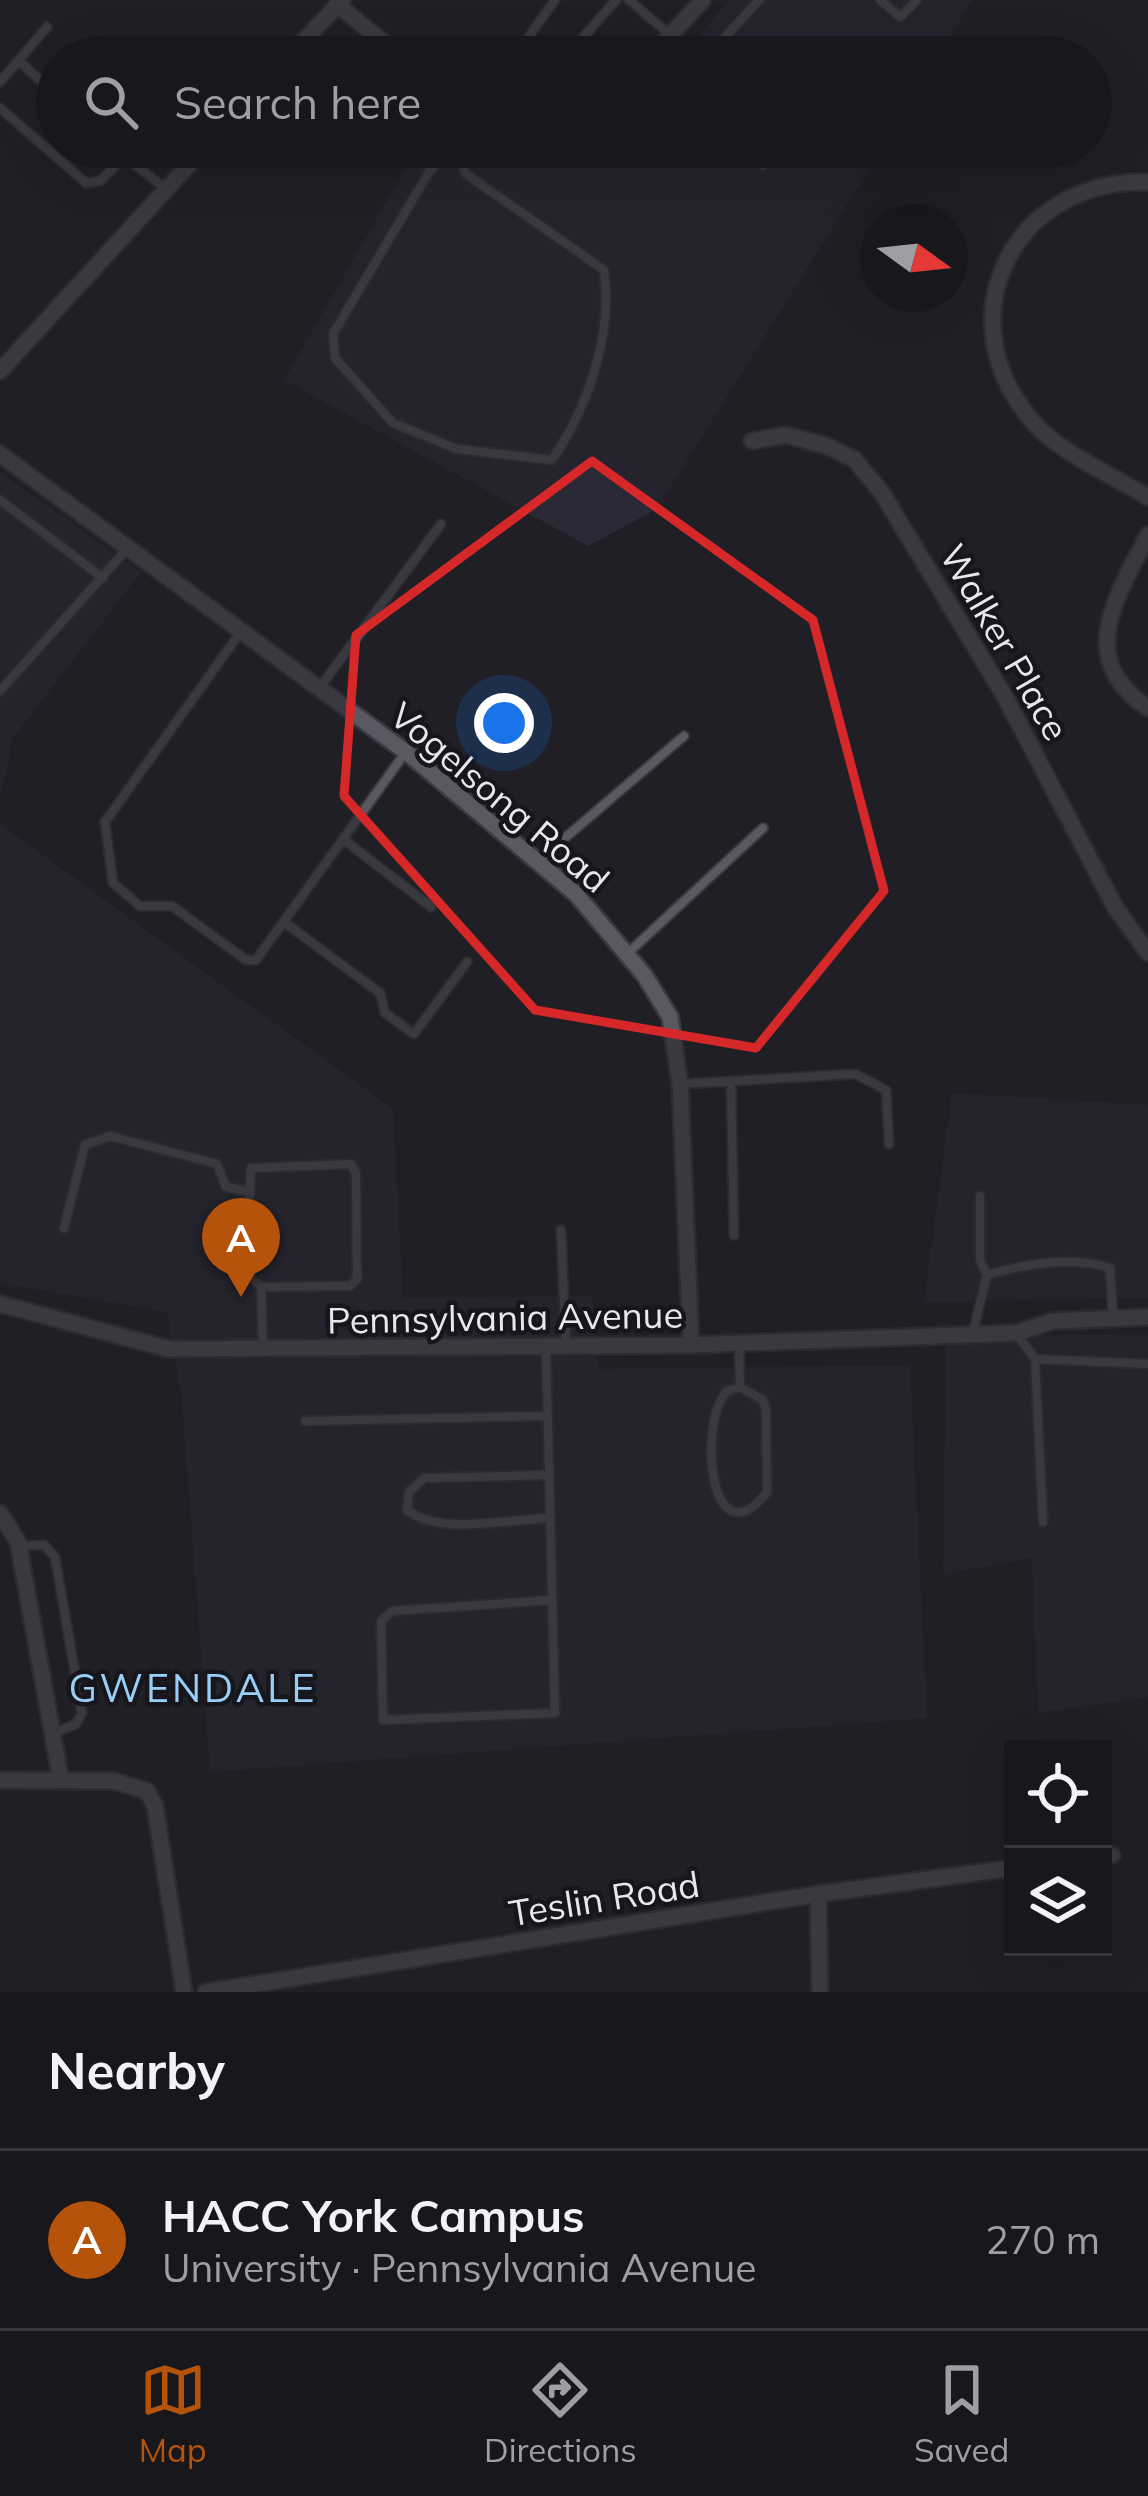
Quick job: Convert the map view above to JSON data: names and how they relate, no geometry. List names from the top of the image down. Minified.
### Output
{"streets":{"street":["Walker Place","Vogelsong Road","Pennsylvania Avenue","Teslin Road"]},"crossings":[["Vogelsong Road","Pennsylvania Avenue"]],"districts":["GWENDALE"],"north":"right","page":{"search":"Search here","pins":"A","heading":"Nearby","list":[{"mark":"A","name":"HACC York Campus","note":"University · Pennsylvania Avenue","value":"270 m"}],"nav":["Map","Directions","Saved"]}}
